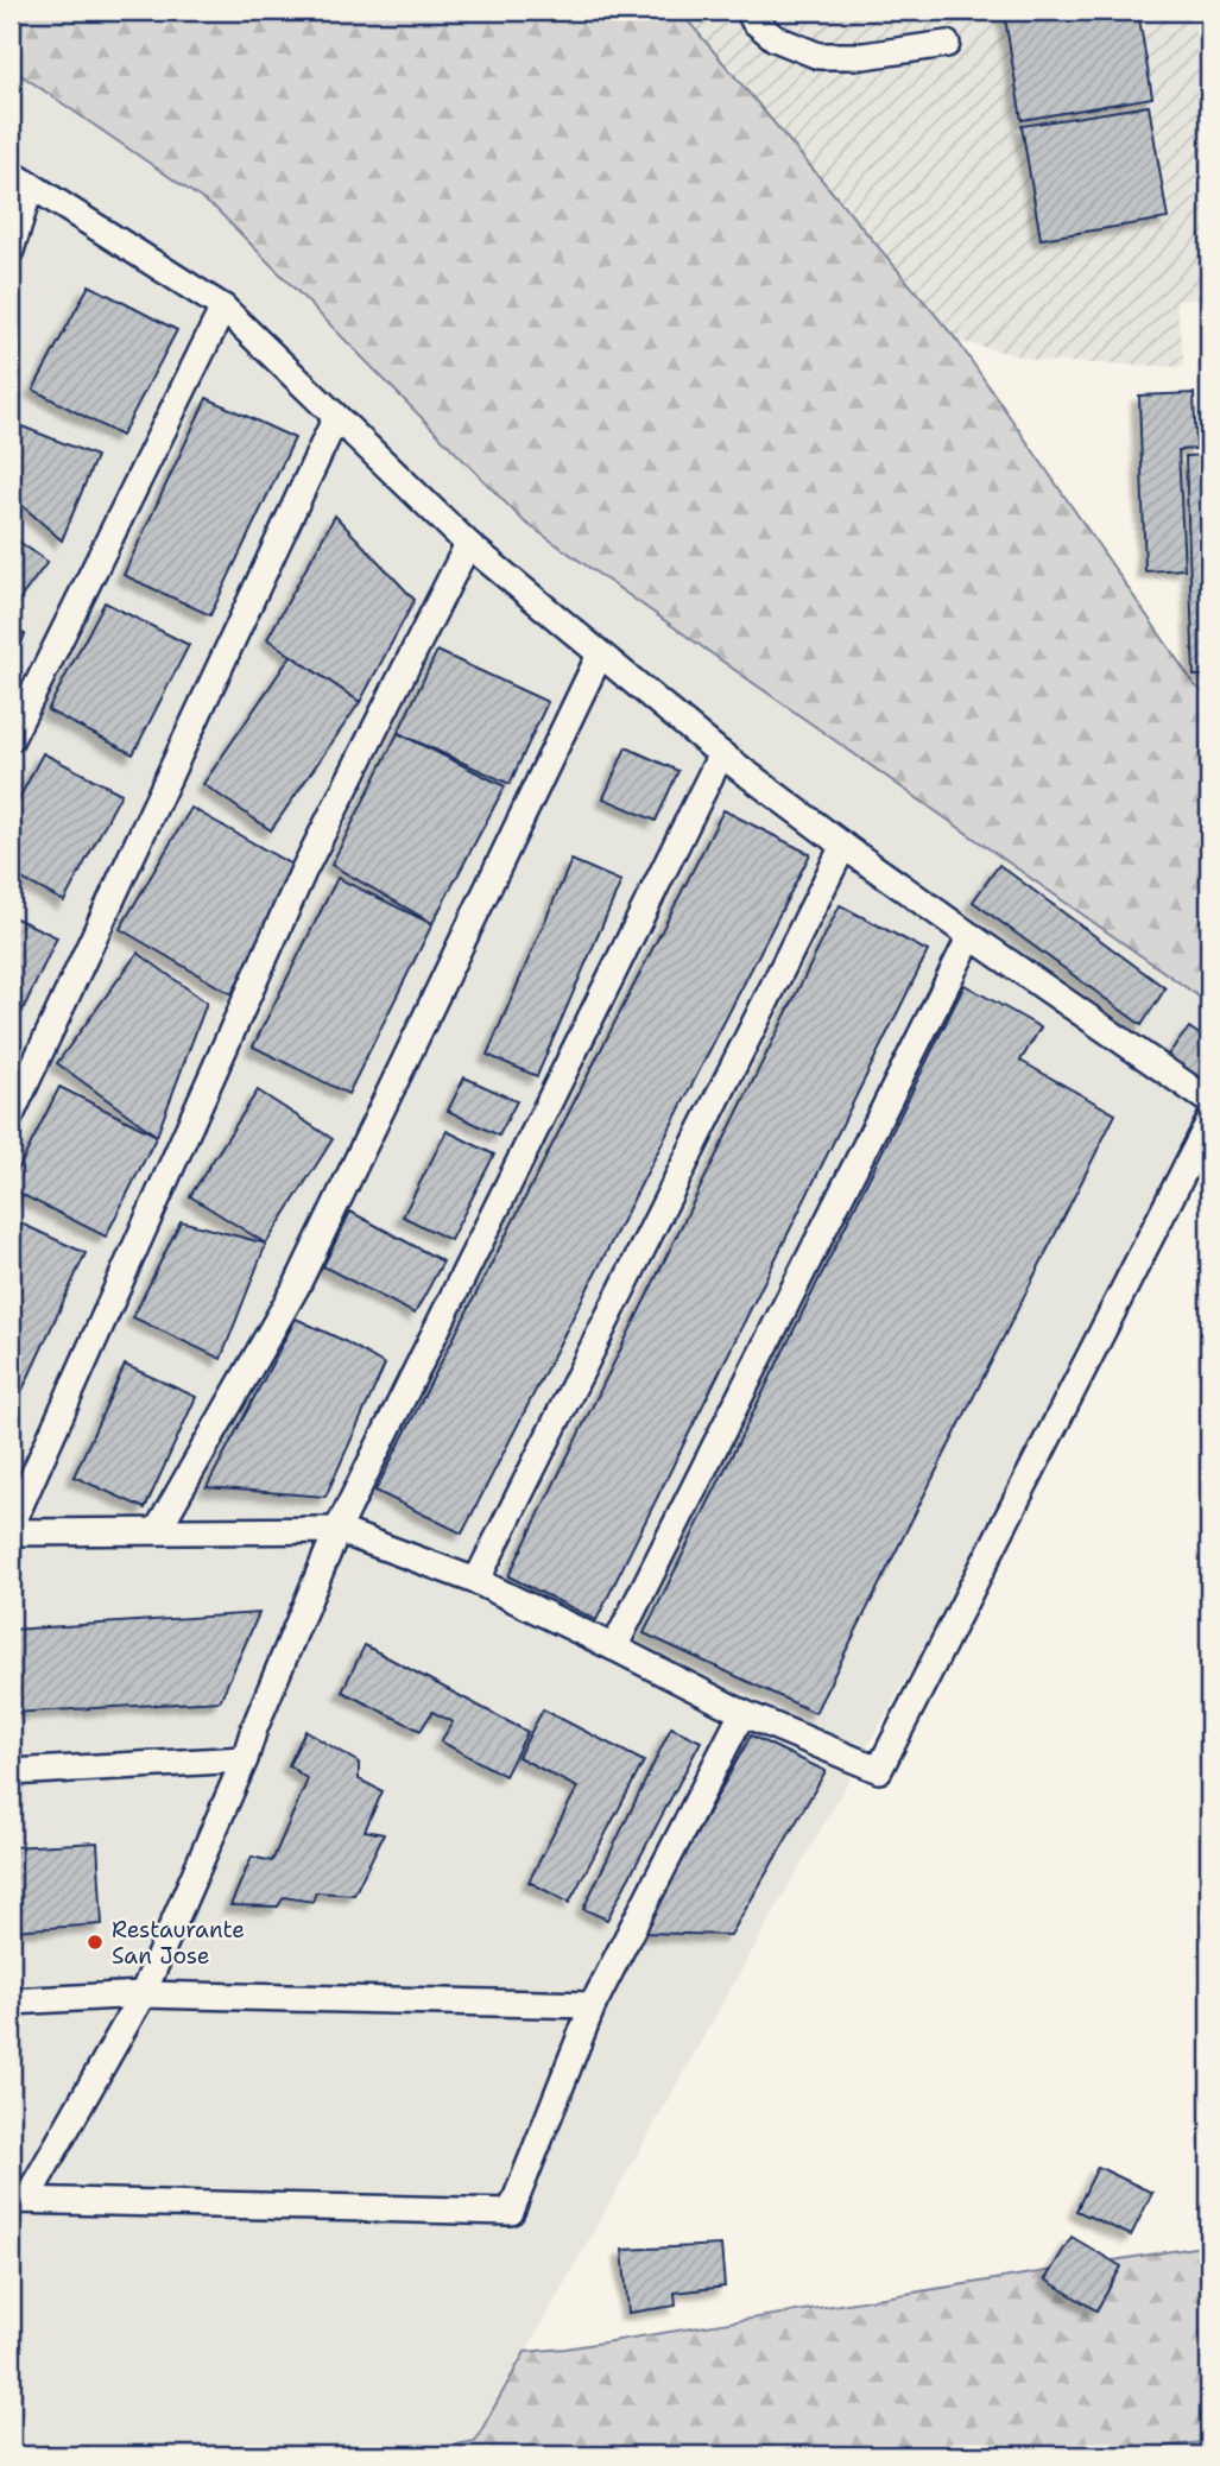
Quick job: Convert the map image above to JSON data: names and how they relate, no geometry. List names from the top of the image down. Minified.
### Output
{"places":["Restaurante San Jose"]}
